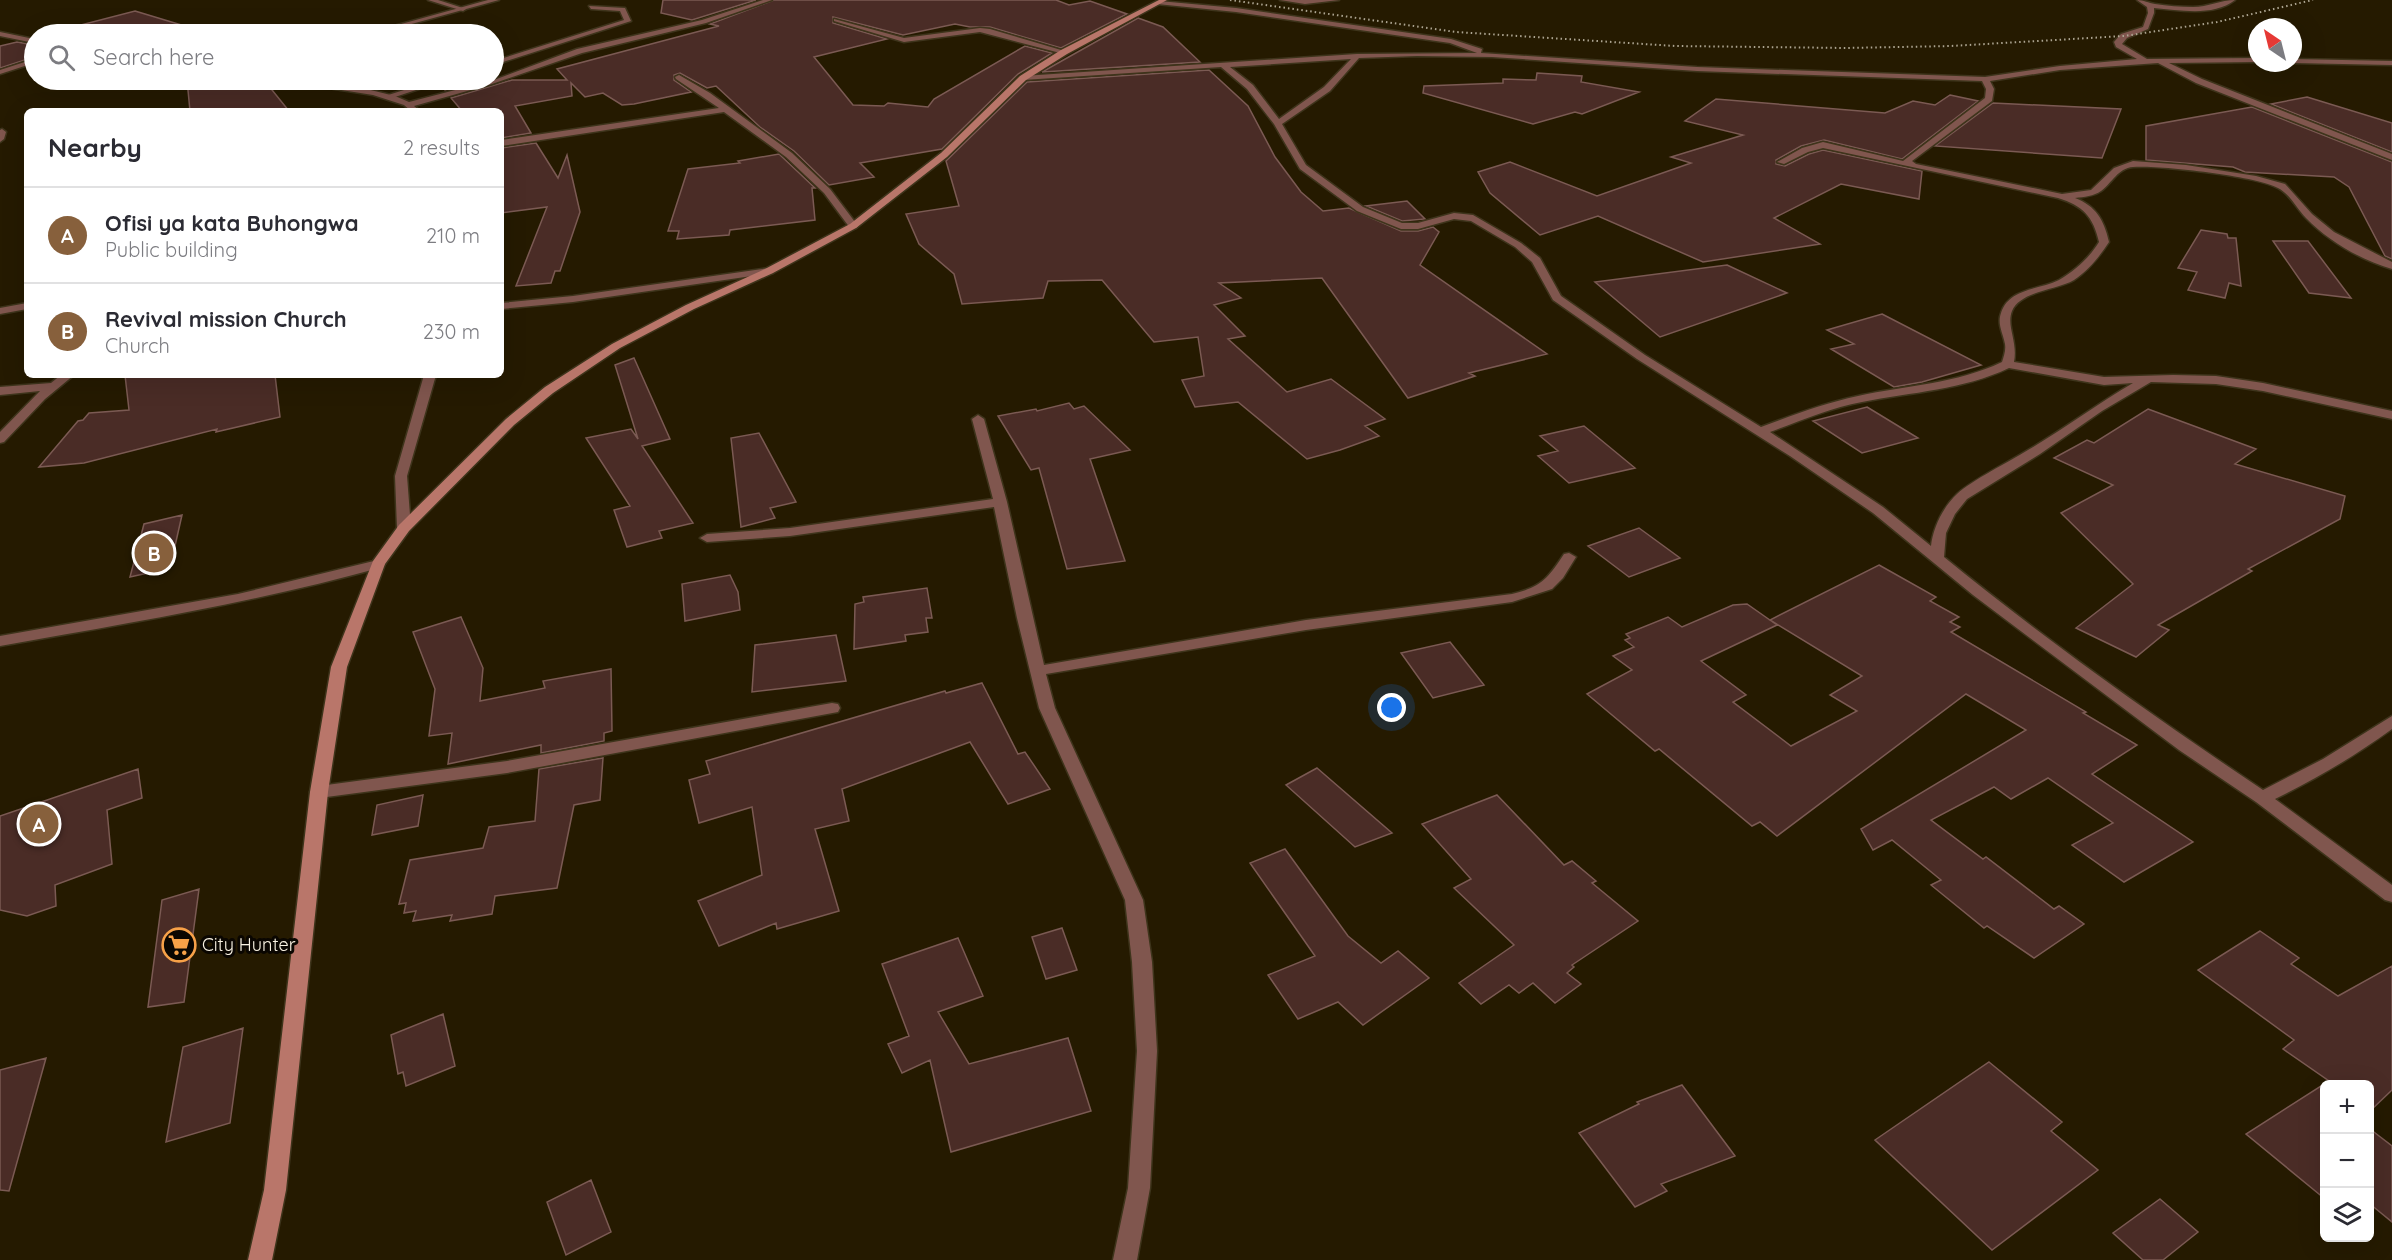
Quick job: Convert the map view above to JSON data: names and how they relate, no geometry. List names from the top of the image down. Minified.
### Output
{"places":{"supermarket":["City Hunter"]},"north":"top left","page":{"search":"Search here","heading":["Nearby","2 results"],"list":[{"mark":"A","name":"Ofisi ya kata Buhongwa","note":"Public building","value":"210 m"},{"mark":"B","name":"Revival mission Church","note":"Church","value":"230 m"}],"pins":["B","A"],"map_buttons":["+","−"]}}
